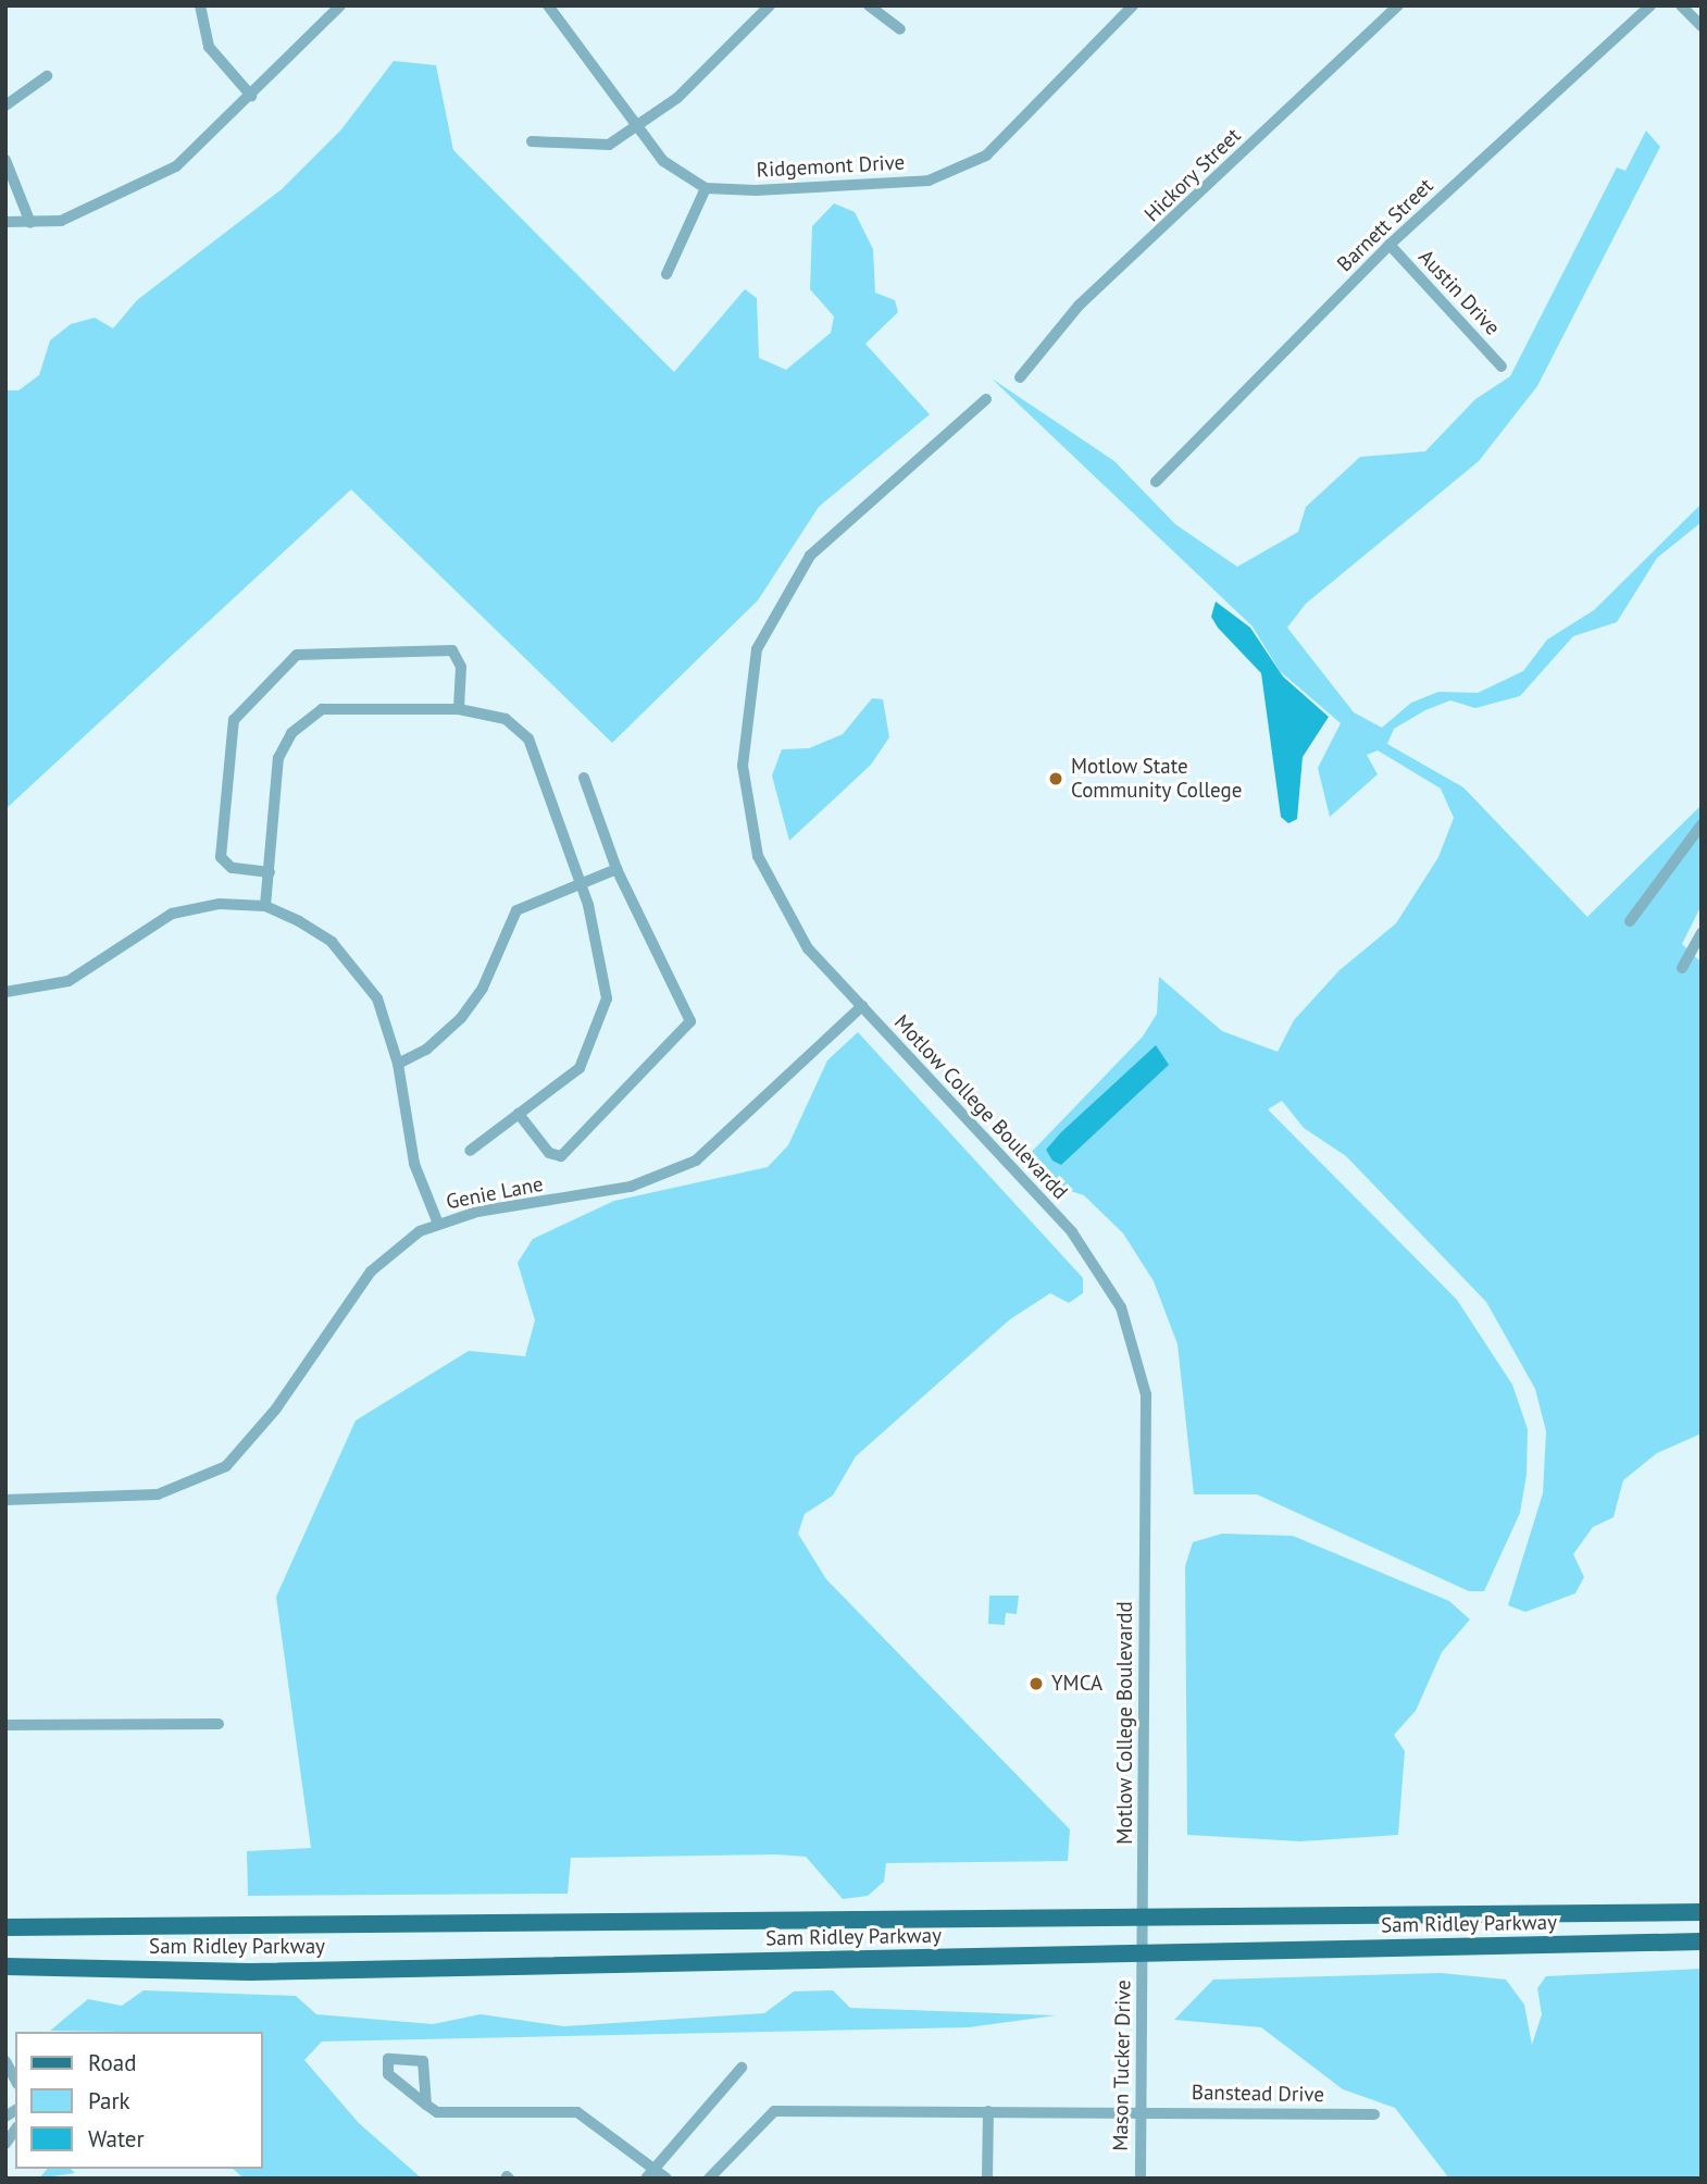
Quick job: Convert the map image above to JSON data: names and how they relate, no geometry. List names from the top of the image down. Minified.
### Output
{"streets":{"main road":["Sam Ridley Parkway"],"street":["Ridgemont Drive","Hickory Street","Barnett Street","Austin Drive","Motlow College Boulevardd","Genie Lane","Mason Tucker Drive","Banstead Drive"]},"crossings":[["Barnett Street","Austin Drive"],["Motlow College Boulevardd","Genie Lane"],["Motlow College Boulevardd","Sam Ridley Parkway"],["Motlow College Boulevardd","Mason Tucker Drive"],["Sam Ridley Parkway","Mason Tucker Drive"],["Mason Tucker Drive","Banstead Drive"]],"places":["Motlow State Community College","YMCA"],"legend":["Road","Park","Water"]}
